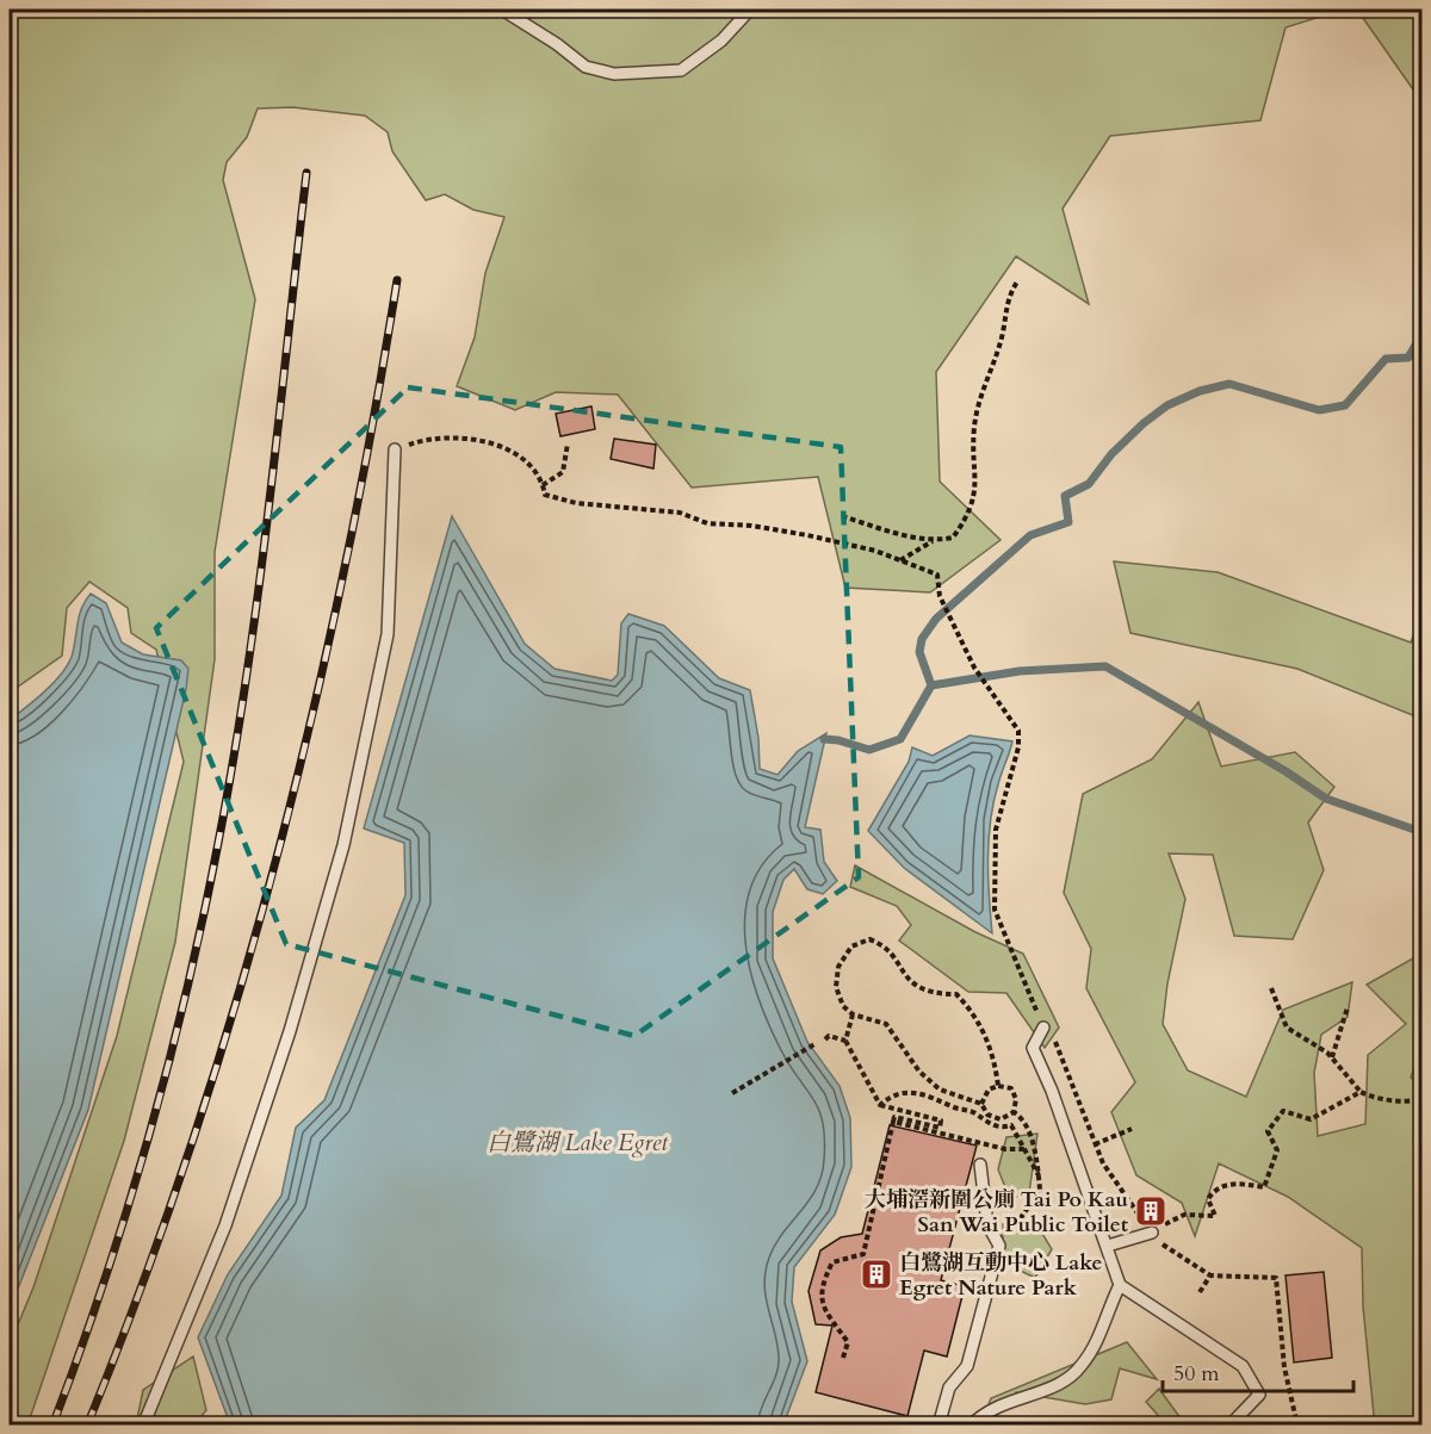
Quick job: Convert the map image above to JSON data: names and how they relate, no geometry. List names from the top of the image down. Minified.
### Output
{"water":["白鷺湖 Lake Egret"],"places":{"building":["大埔滘新圍公廁 Tai Po Kau San Wai Public Toilet","白鷺湖互動中心 Lake Egret Nature Park"]},"scale_bar":"50 m"}
